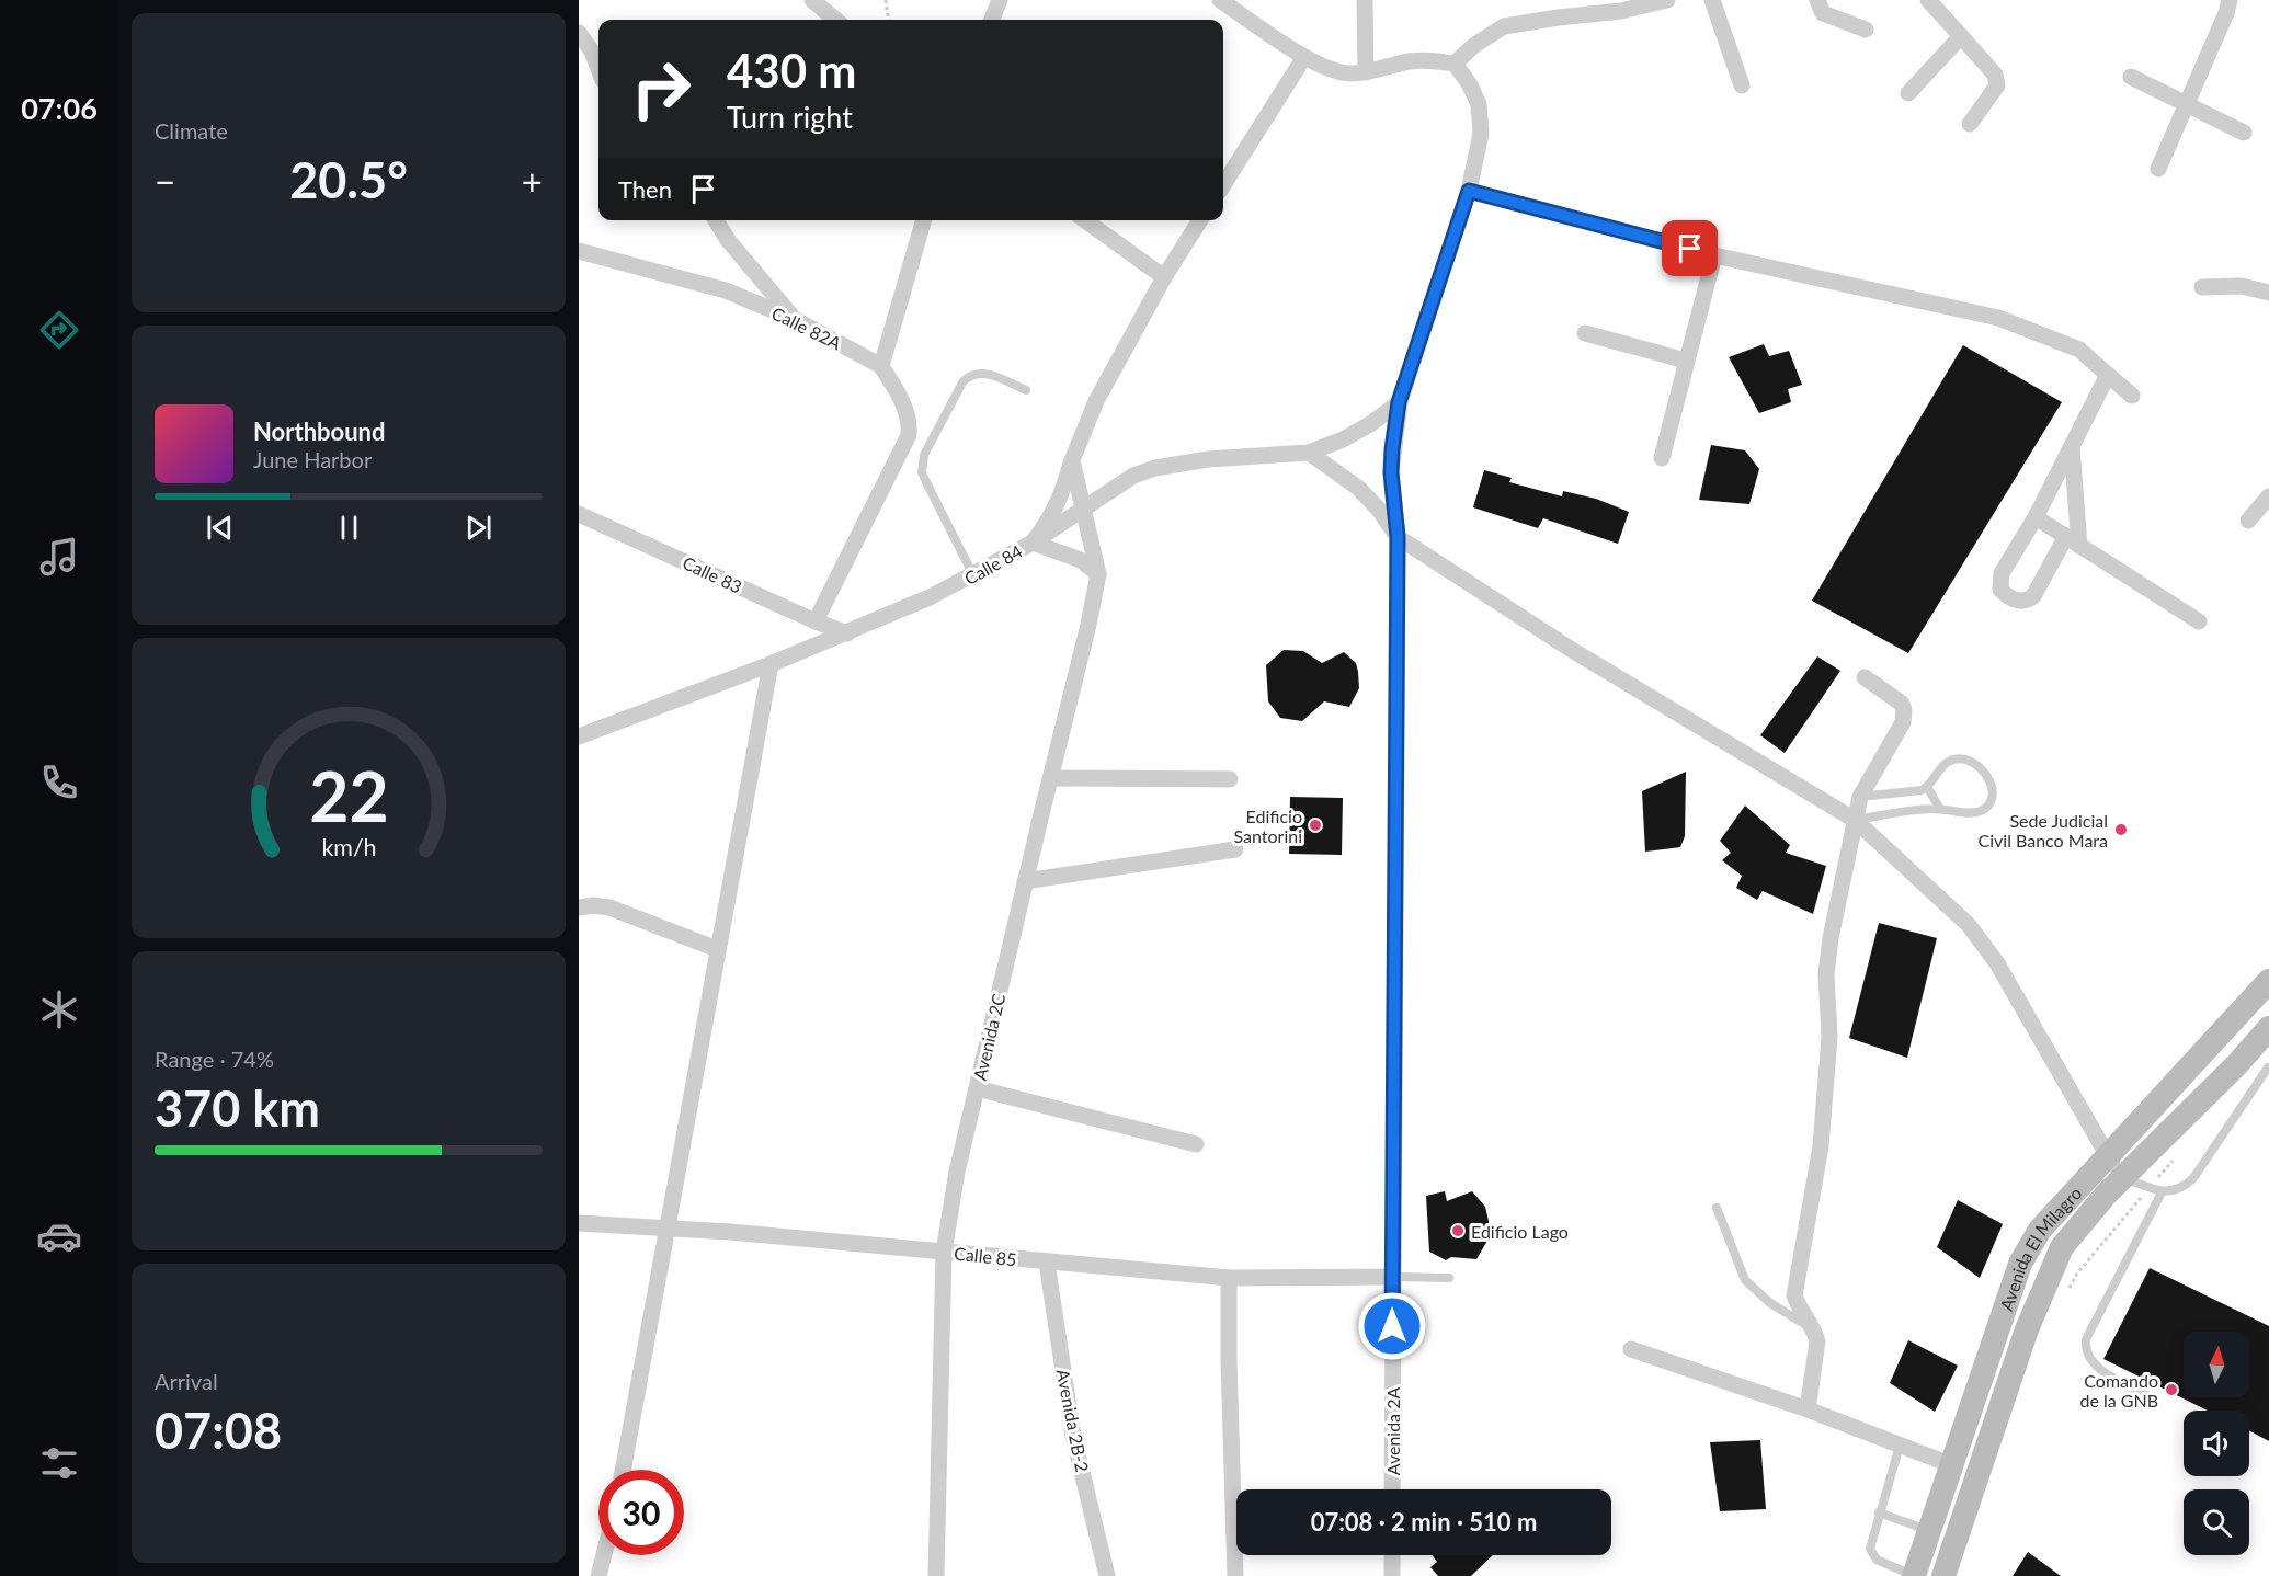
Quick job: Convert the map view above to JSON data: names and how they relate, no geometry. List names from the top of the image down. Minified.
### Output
{"streets":{"main road":["Avenida El Milagro"],"street":["Calle 82A","Calle 84","Calle 83","Avenida 2C","Calle 85","Avenida 2B-2","Avenida 2A"]},"crossings":[["Calle 84","Calle 83"],["Calle 84","Avenida 2C"],["Calle 84","Avenida 2A"],["Avenida 2C","Calle 85"],["Calle 85","Avenida 2B-2"],["Calle 85","Avenida 2A"]],"places":["Edificio Santorini","Sede Judicial Civil Banco Mara","Edificio Lago","Comando de la GNB"],"north":"top","page":{"tabs":"07:06","tile":["Climate",["Range · 74%","370 km"],["Arrival","07:08"]],"turn":["430 m","Turn right"],"heat":["−","20.5°","+"],"then":"Then","song":["Northbound","June Harbor"],"limit":"30","trip":"07:08 · 2 min · 510 m","gauge":["22","km/h"]}}
